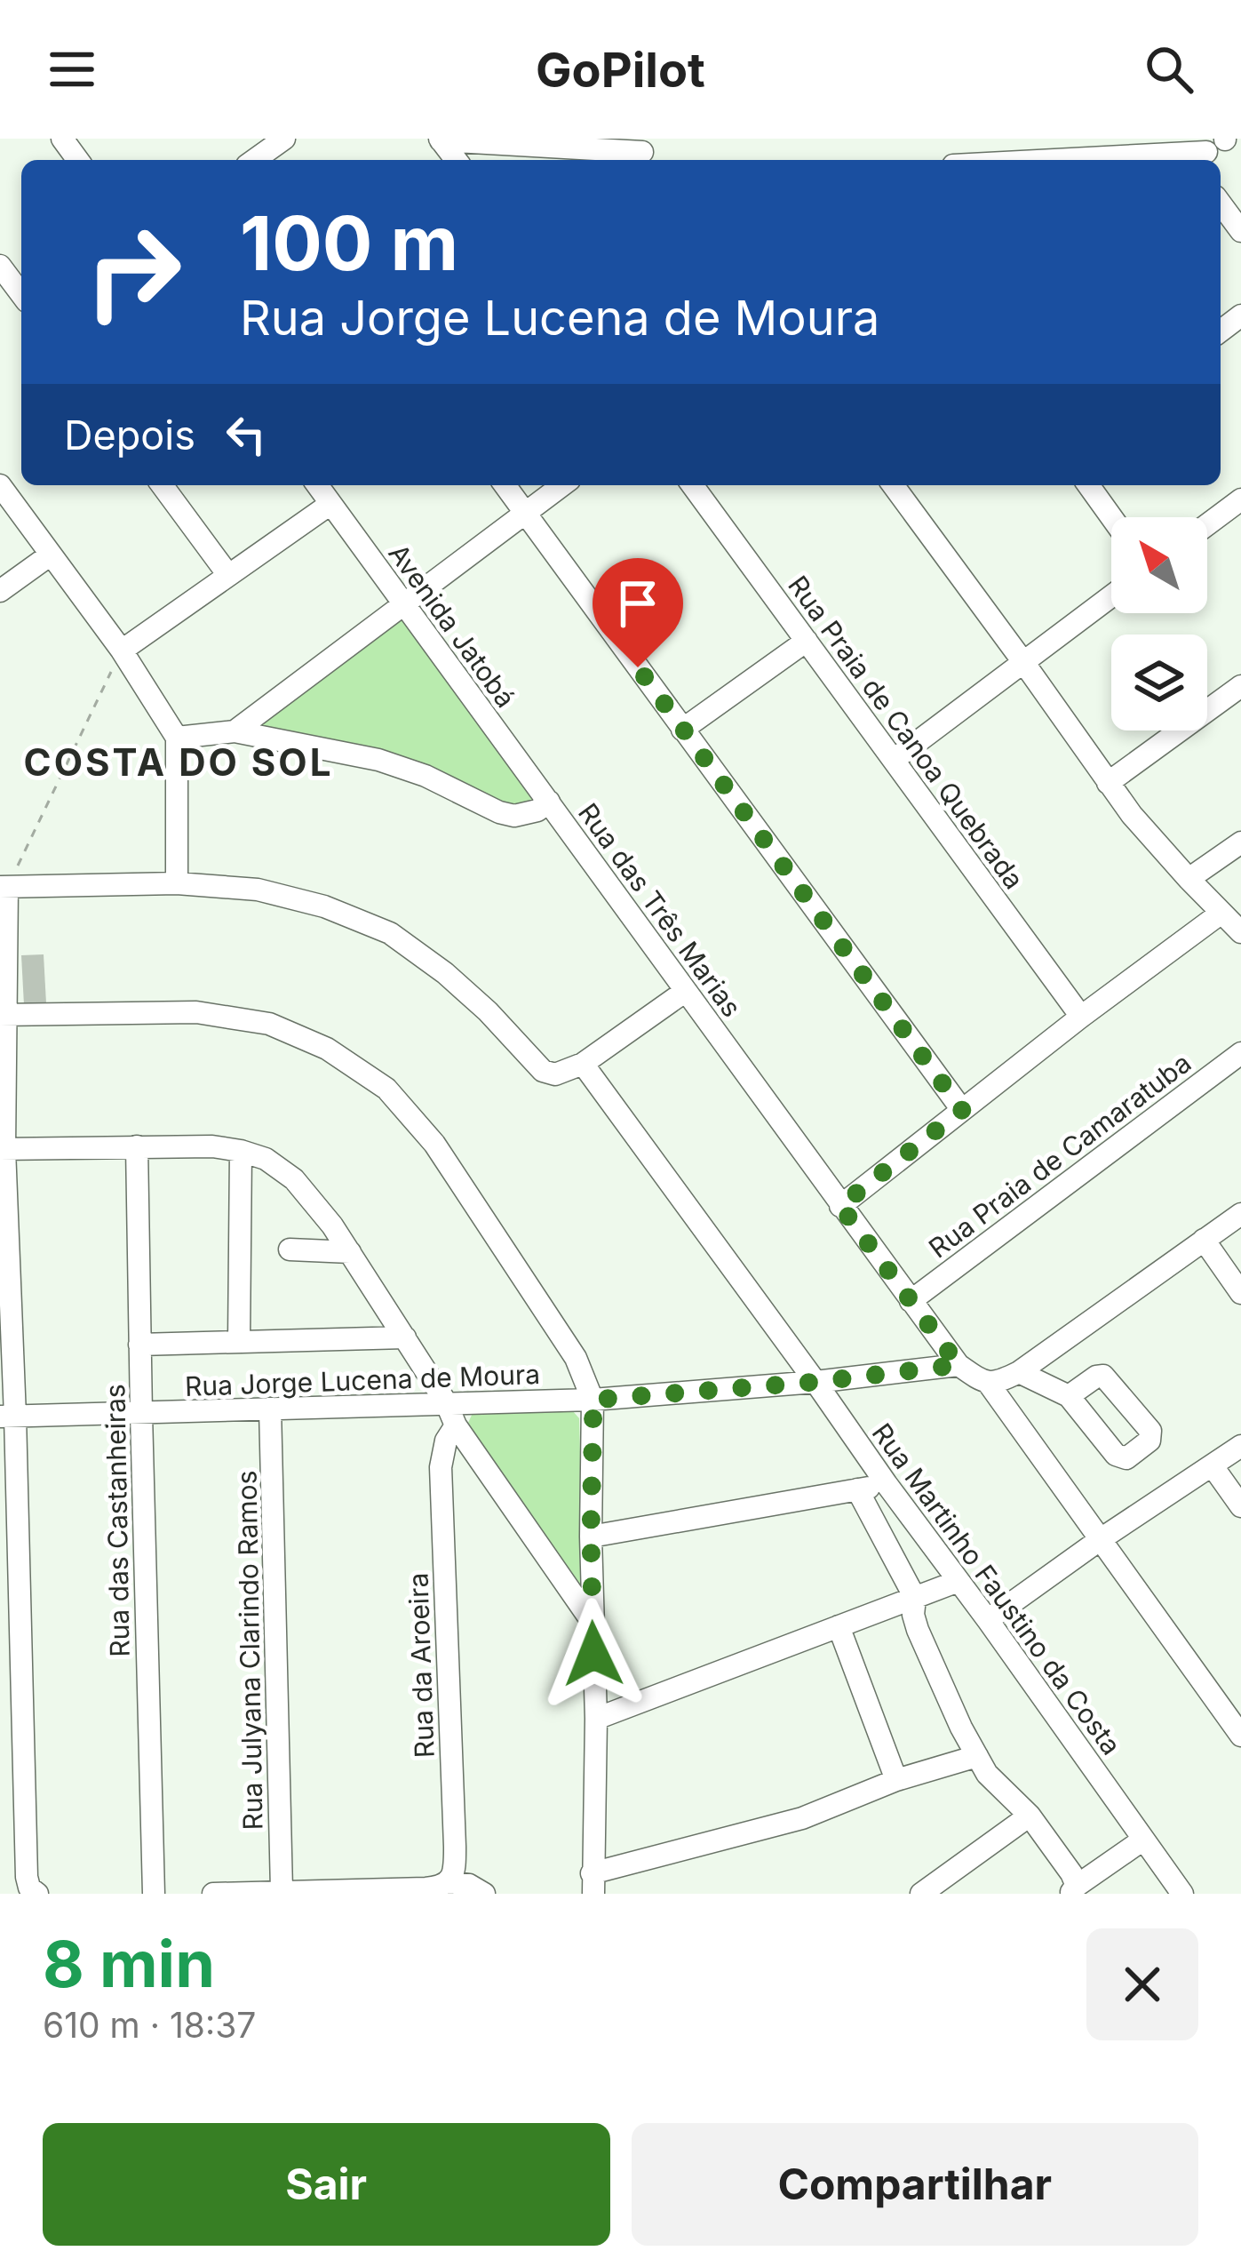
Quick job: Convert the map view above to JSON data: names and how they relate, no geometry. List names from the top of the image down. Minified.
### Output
{"streets":{"street":["Avenida Jatobá","Rua Praia de Canoa Quebrada","Rua das Três Marias","Rua Praia de Camaratuba","Rua Jorge Lucena de Moura","Rua das Castanheiras","Rua Martinho Faustino da Costa","Rua Julyana Clarindo Ramos","Rua da Aroeira"]},"crossings":[["Avenida Jatobá","Rua das Três Marias"],["Rua das Três Marias","Rua Praia de Camaratuba"],["Rua das Três Marias","Rua Jorge Lucena de Moura"],["Rua Jorge Lucena de Moura","Rua das Castanheiras"],["Rua Jorge Lucena de Moura","Rua Martinho Faustino da Costa"],["Rua Jorge Lucena de Moura","Rua Julyana Clarindo Ramos"]],"districts":["COSTA DO SOL"],"north":"top left","page":{"header":"GoPilot","turn":["100 m","Rua Jorge Lucena de Moura"],"then":"Depois","heading":["8 min","610 m · 18:37"],"buttons":["Sair","Compartilhar"]}}
